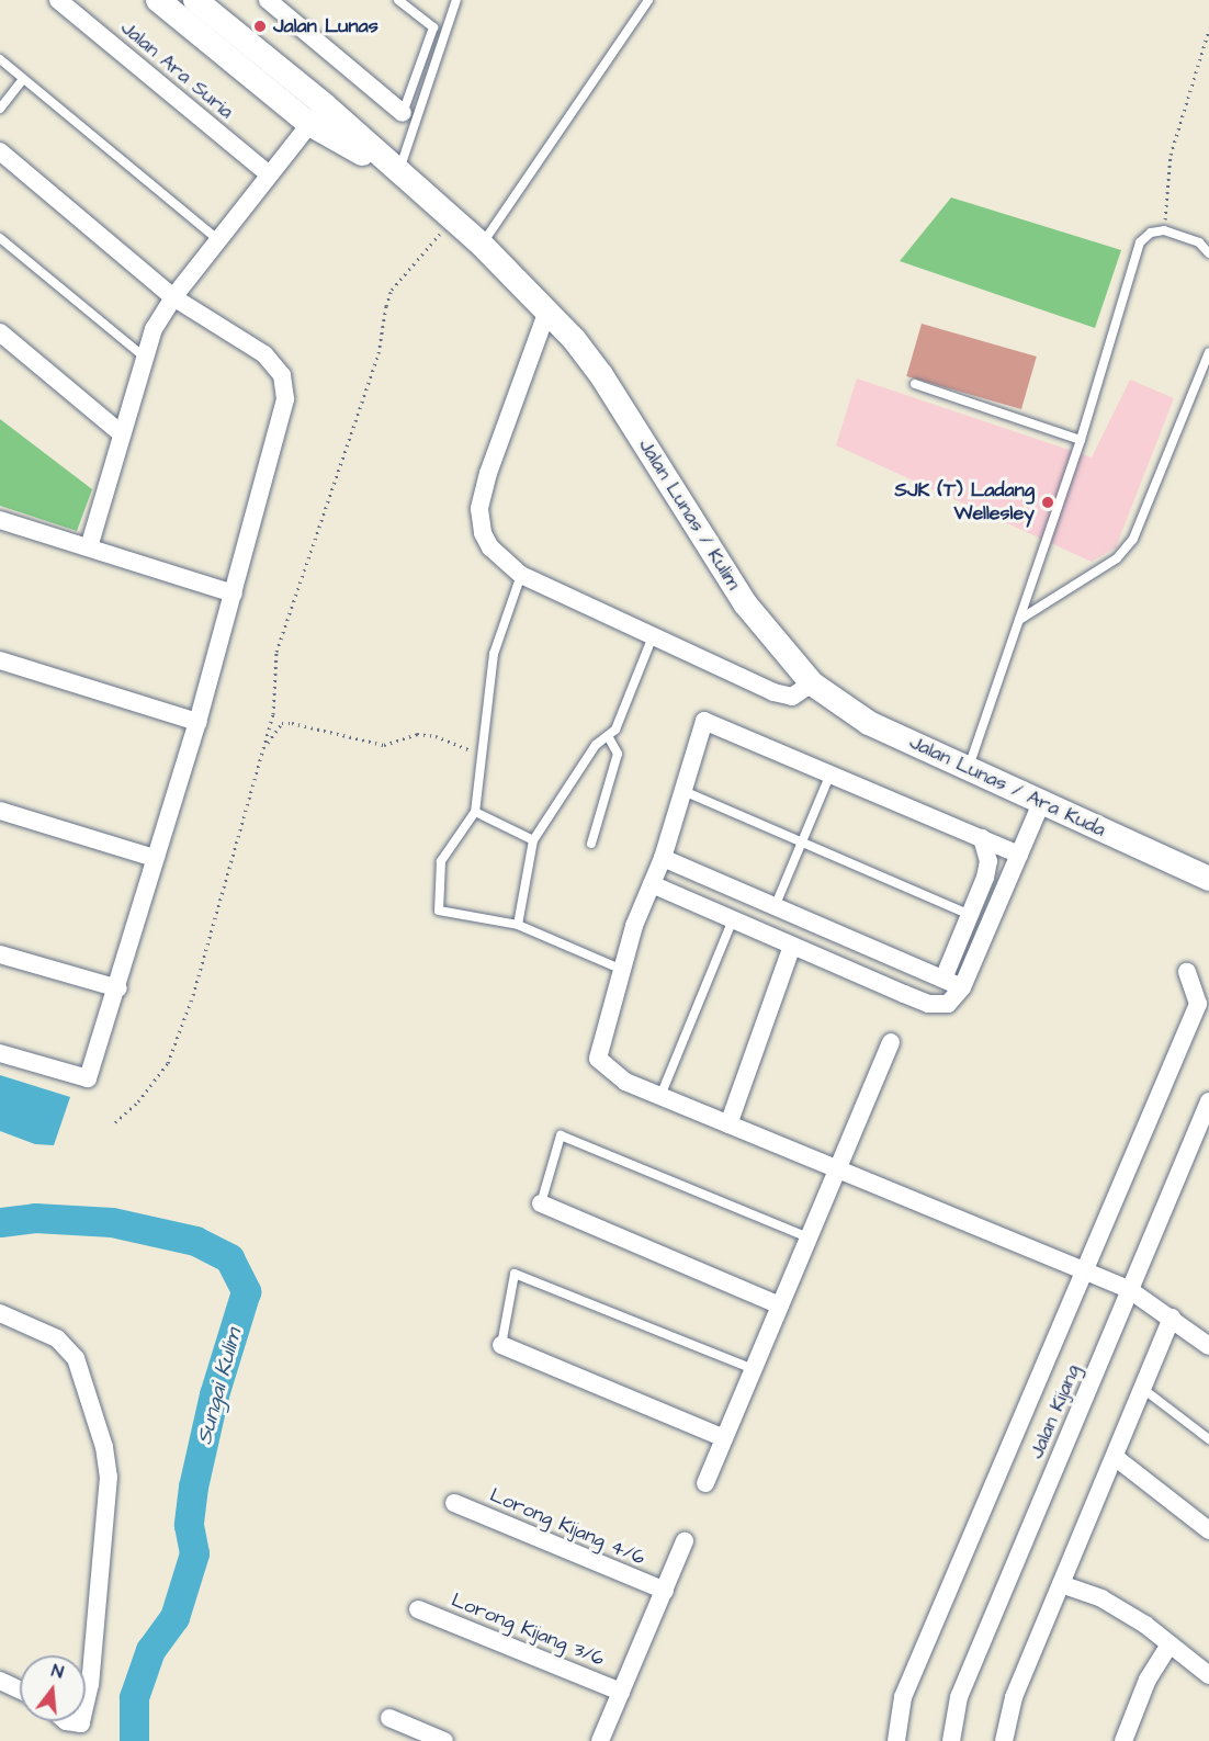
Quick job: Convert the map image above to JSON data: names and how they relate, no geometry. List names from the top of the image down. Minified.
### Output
{"streets":{"main road":["Jalan Lunas / Kulim","Jalan Lunas / Ara Kuda"],"street":["Jalan Ara Suria","Jalan Kijang","Lorong Kijang 4/6","Lorong Kijang 3/6"]},"crossings":[["Jalan Lunas / Kulim","Jalan Lunas / Ara Kuda"]],"water":["Sungai Kulim"],"places":["Jalan Lunas","SJK (T) Ladang Wellesley"],"north":"top"}
